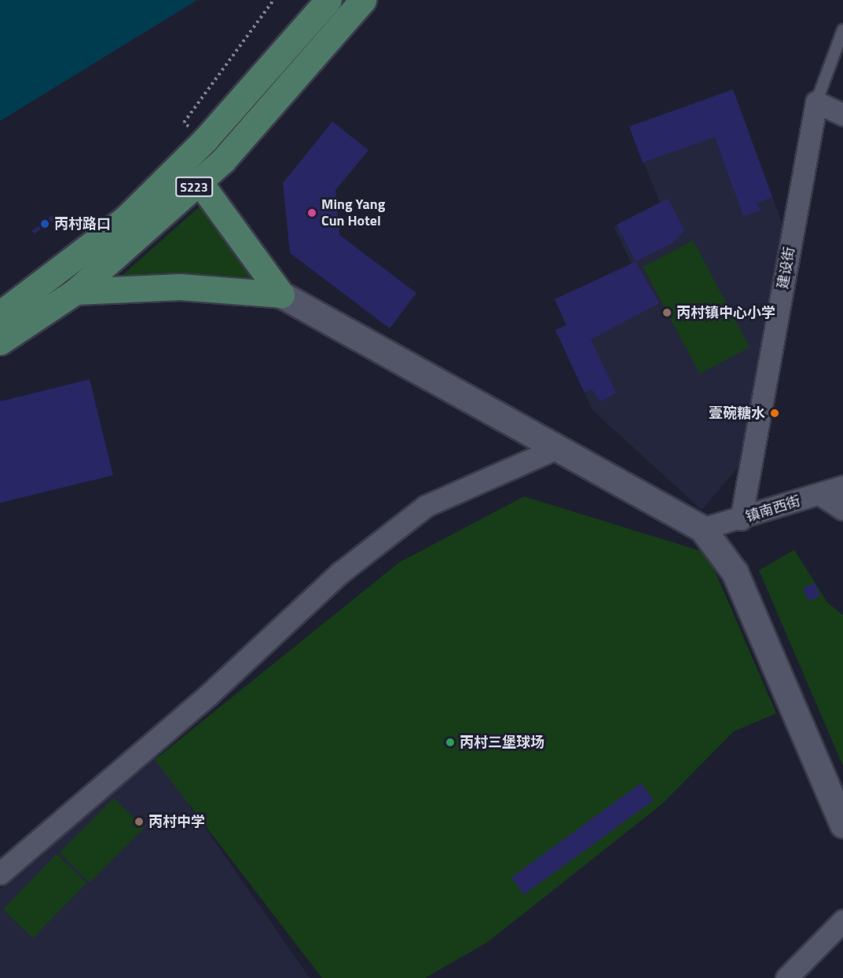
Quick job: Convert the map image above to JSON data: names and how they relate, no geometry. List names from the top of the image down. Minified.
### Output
{"streets":{"main road":["S223"],"street":["建设街","镇南西街"]},"crossings":[["建设街","镇南西街"]],"places":["Ming Yang Cun Hotel","丙村路口","丙村镇中心小学","壹碗糖水","丙村三堡球场","丙村中学"]}
